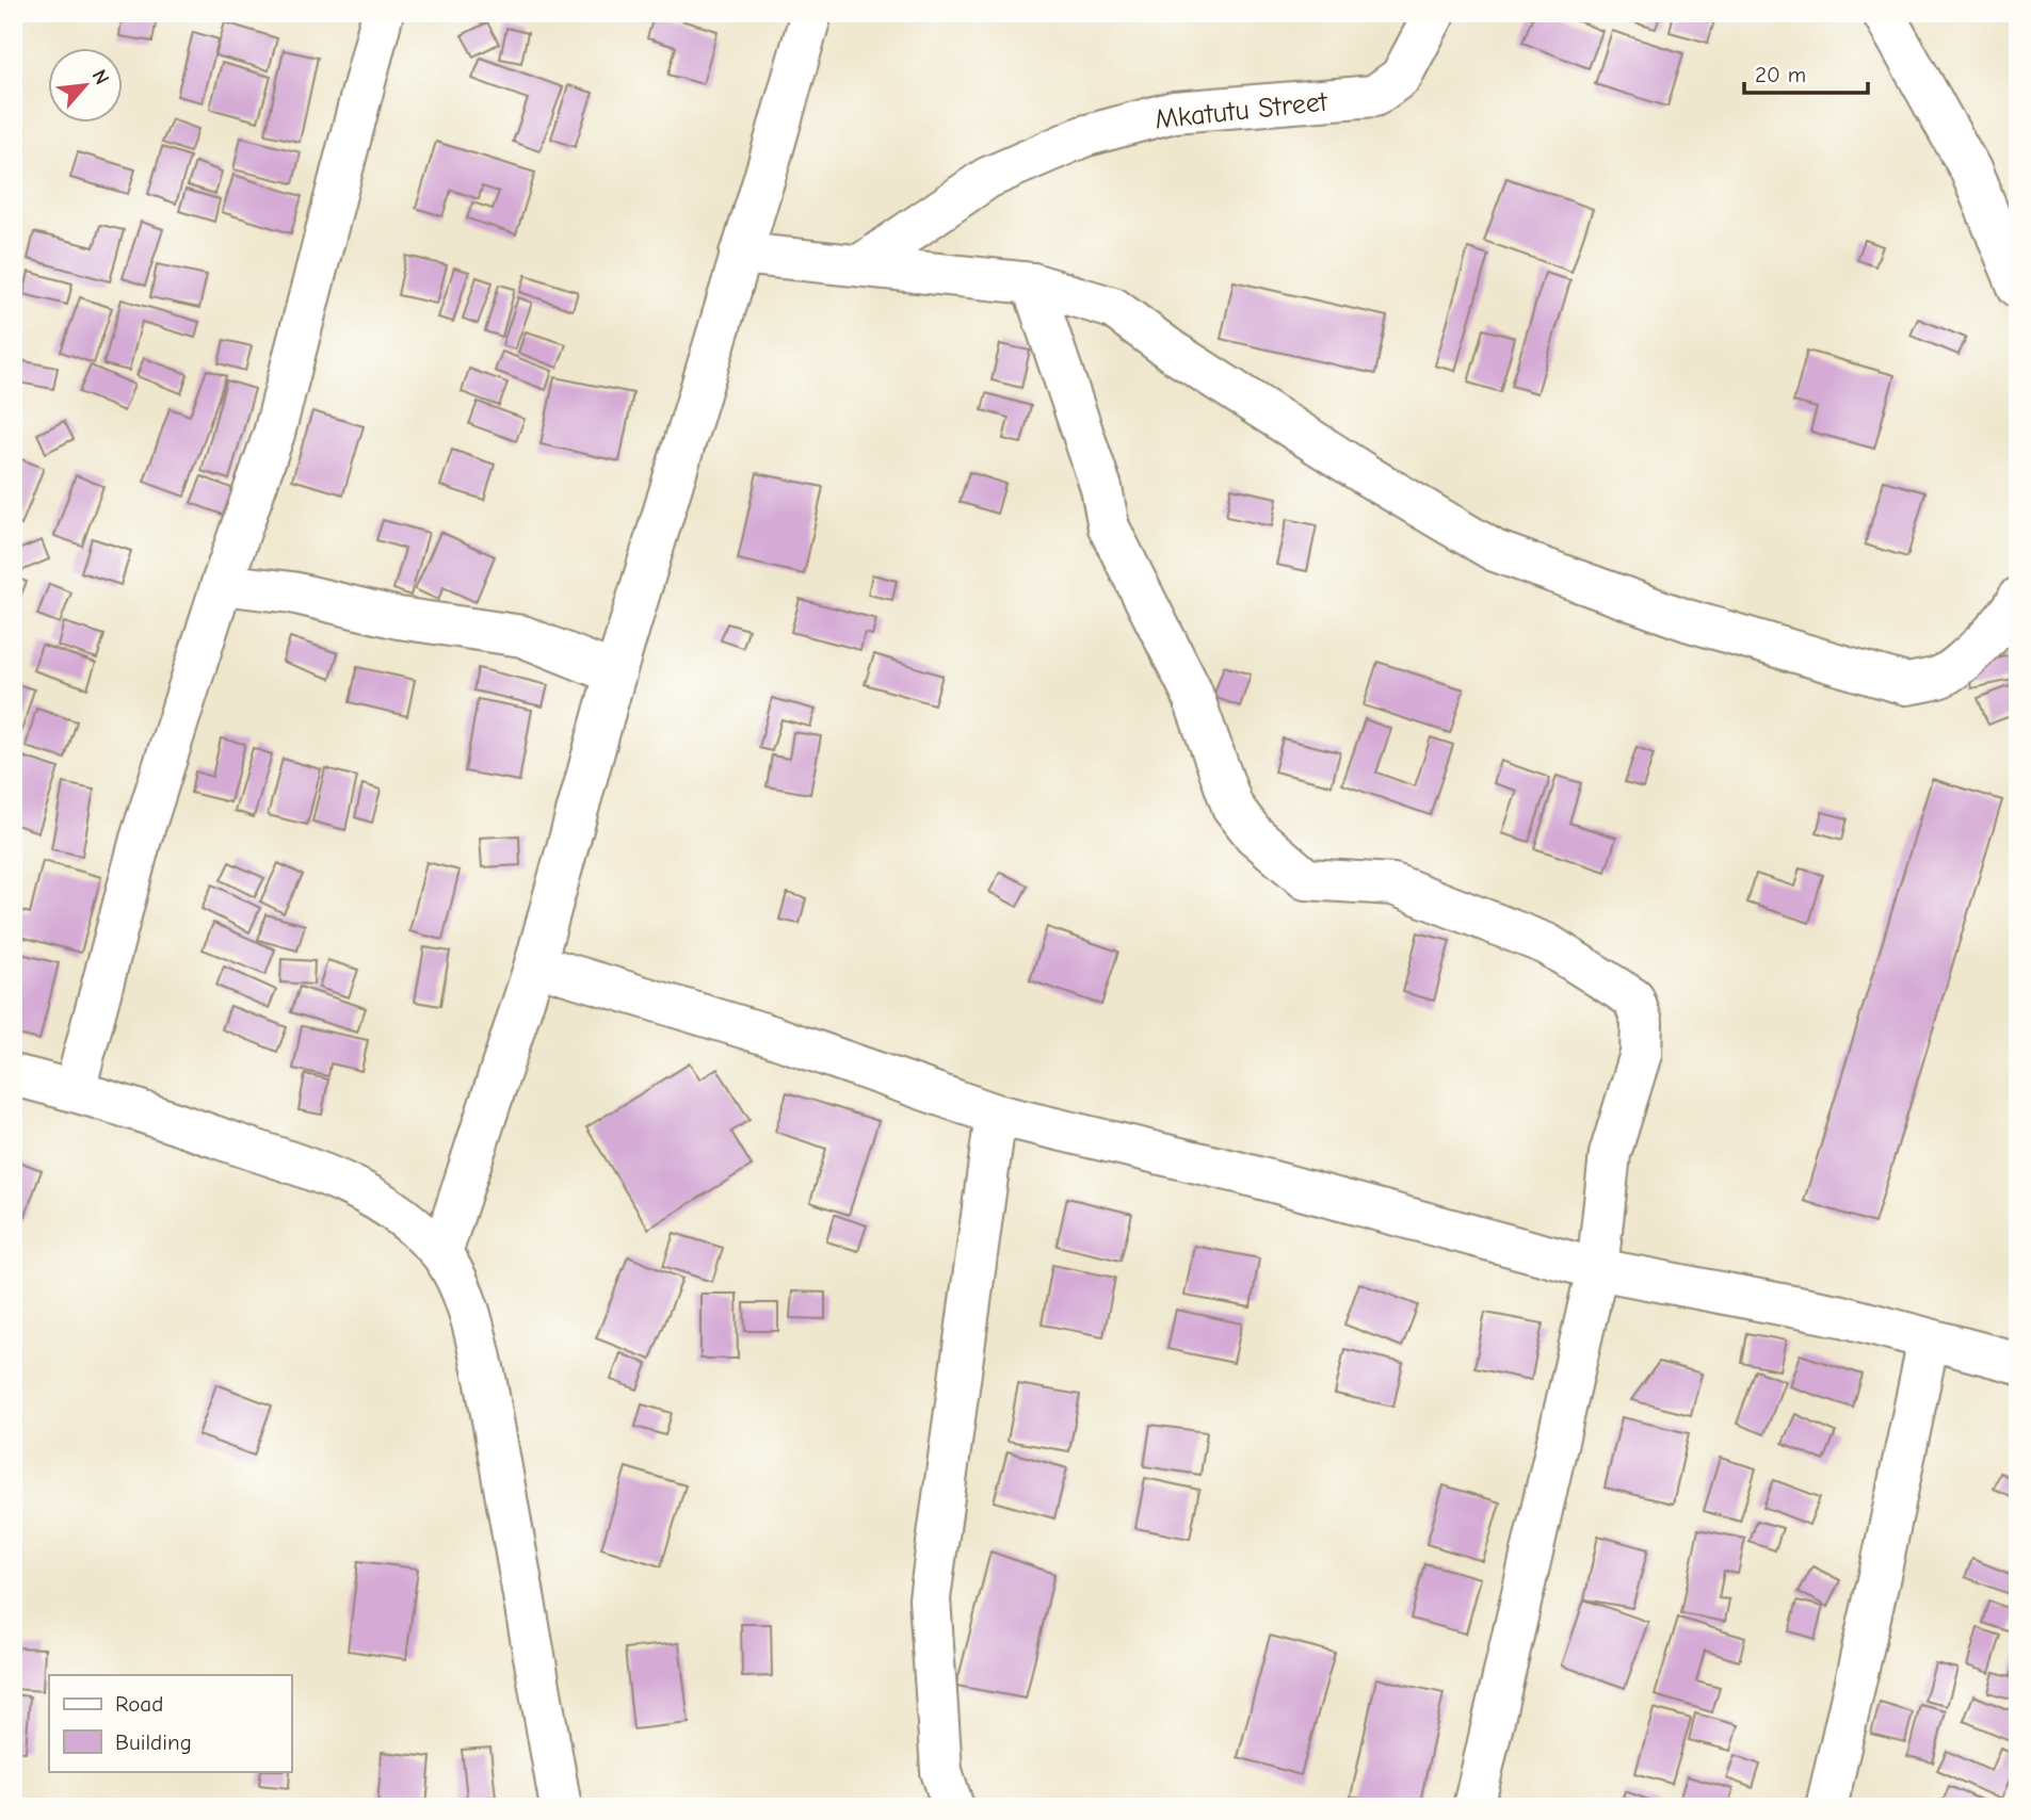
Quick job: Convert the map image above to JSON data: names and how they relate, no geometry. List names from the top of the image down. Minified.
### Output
{"streets":{"street":["Mkatutu Street"]},"legend":["Road","Building"],"scale_bar":"20 m","north":"top right"}
